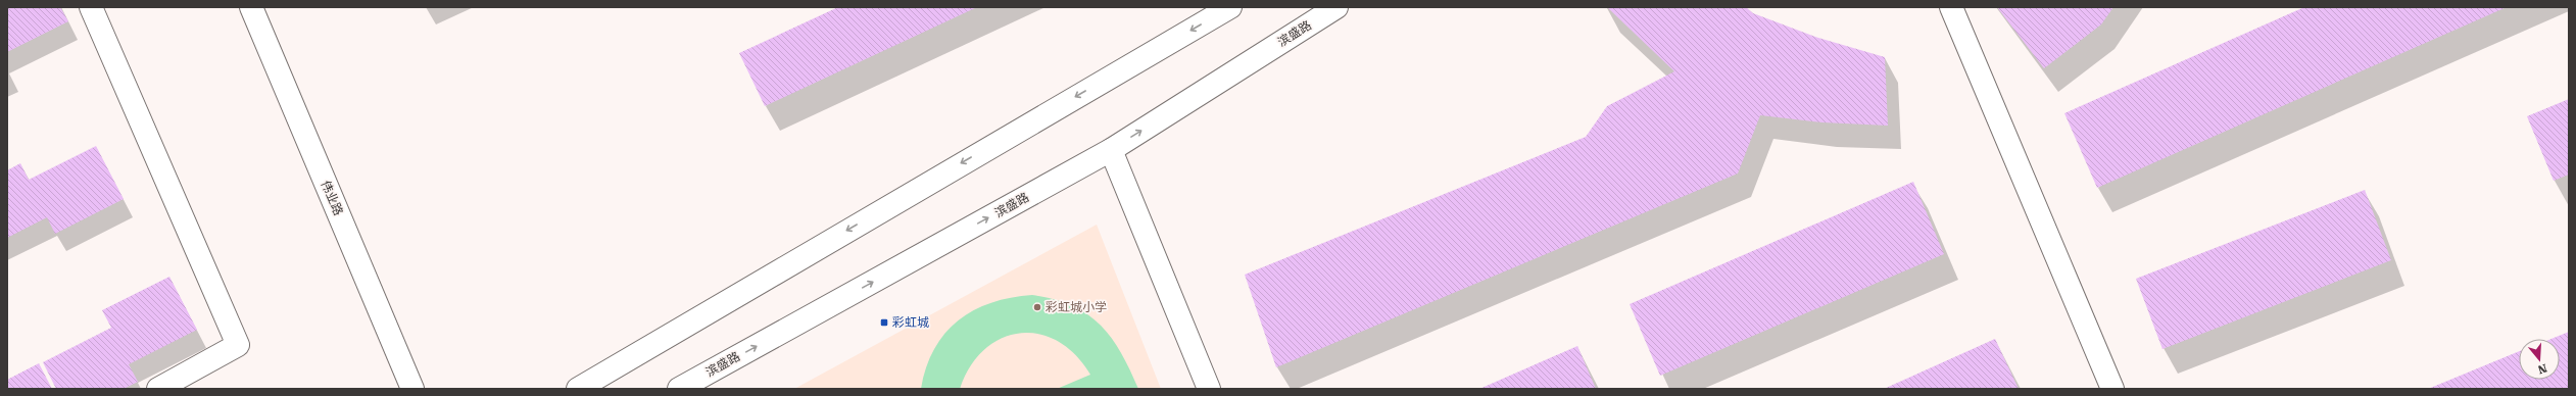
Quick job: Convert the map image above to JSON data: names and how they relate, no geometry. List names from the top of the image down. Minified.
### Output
{"streets":{"main road":["滨盛路","伟业路"]},"places":{"other":["彩虹城小学"],"transit":["彩虹城"]},"north":"bottom"}
